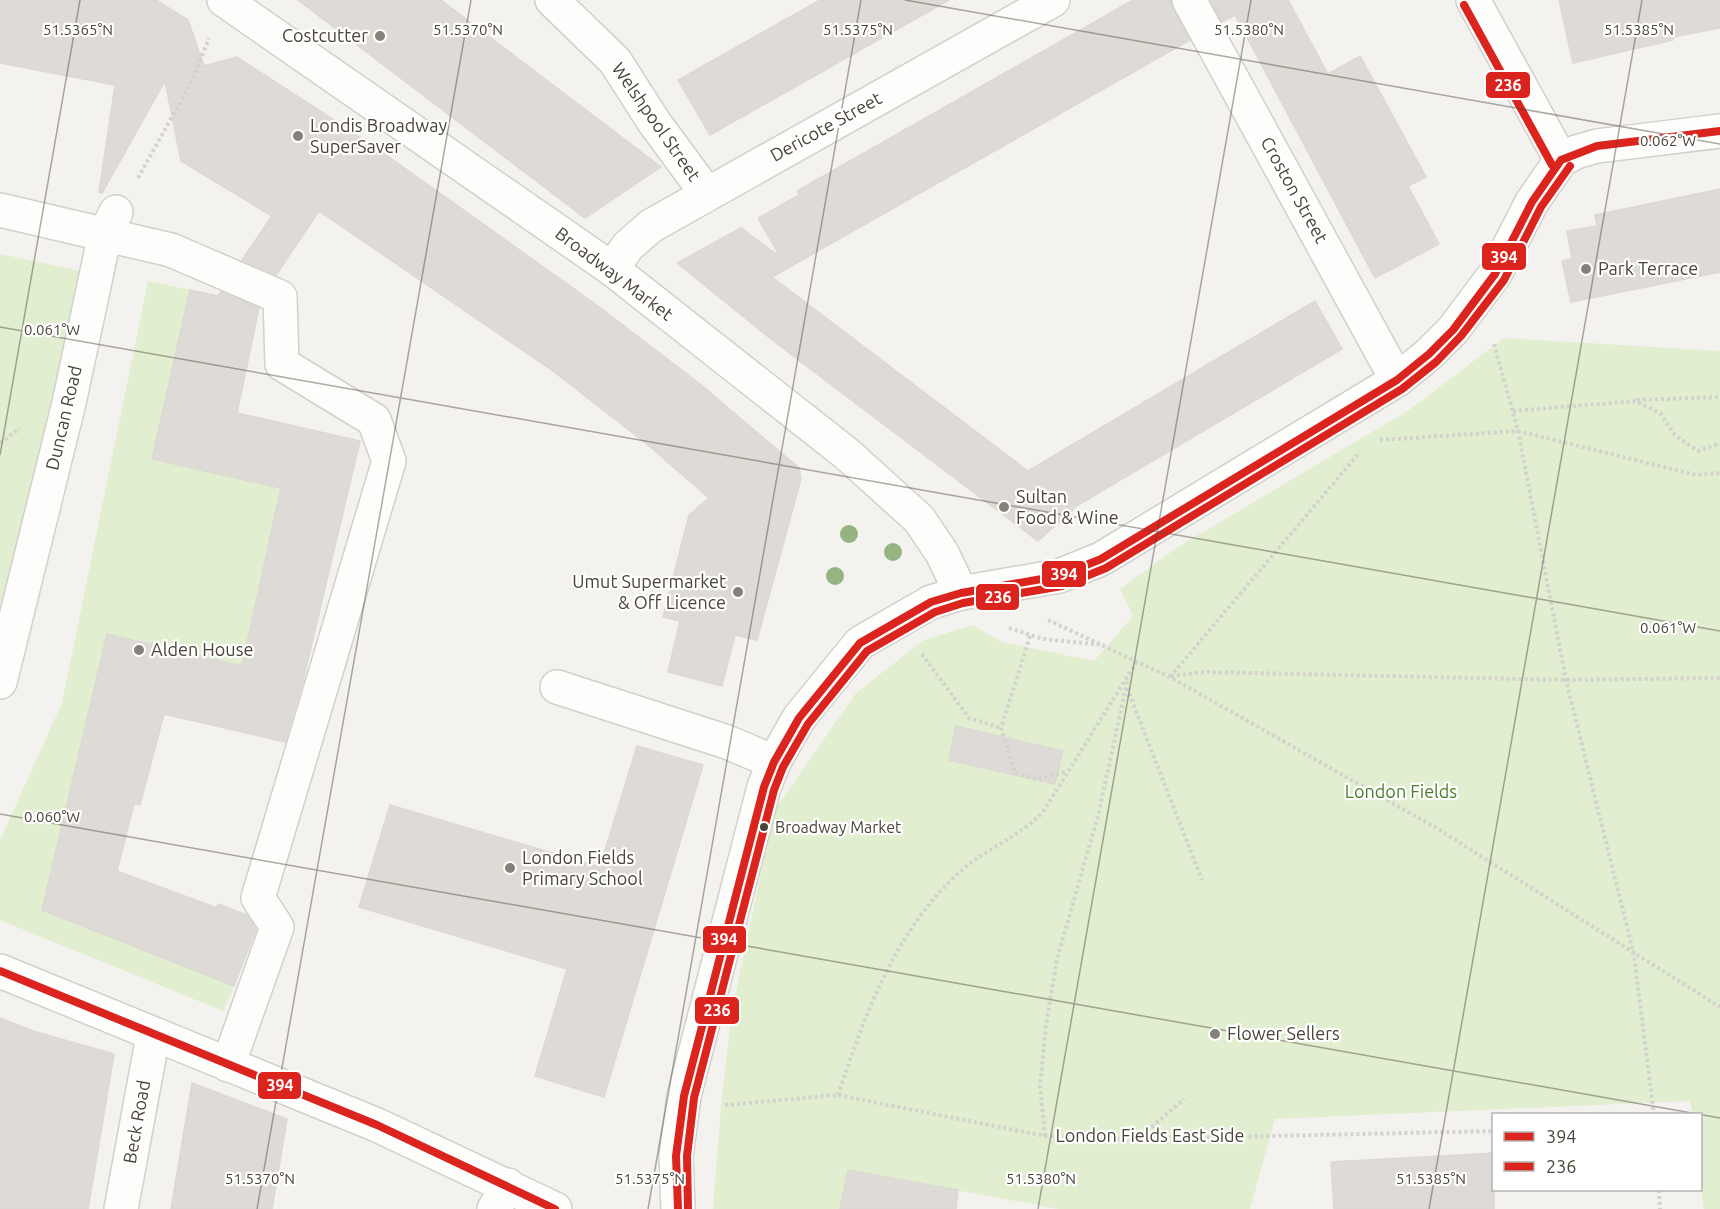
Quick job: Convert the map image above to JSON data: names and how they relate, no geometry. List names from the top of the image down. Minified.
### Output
{"streets":{"street":["Welshpool Street","Dericote Street","Croston Street","Broadway Market","Duncan Road","Beck Road"],"path":["London Fields East Side"]},"crossings":[["Welshpool Street","Dericote Street"],["Dericote Street","Broadway Market"]],"parks":["London Fields"],"places":["Costcutter","Londis Broadway SuperSaver","Park Terrace","Sultan Food & Wine","Umut Supermarket & Off Licence","Alden House","Broadway Market","London Fields Primary School","Flower Sellers"],"lines":["transit line 236","transit line 394"],"legend":["394","236"],"coordinates":["51.5370°N","51.5375°N","51.5380°N","51.5385°N","51.5365°N","0.062°W","0.061°W","0.060°W"]}
